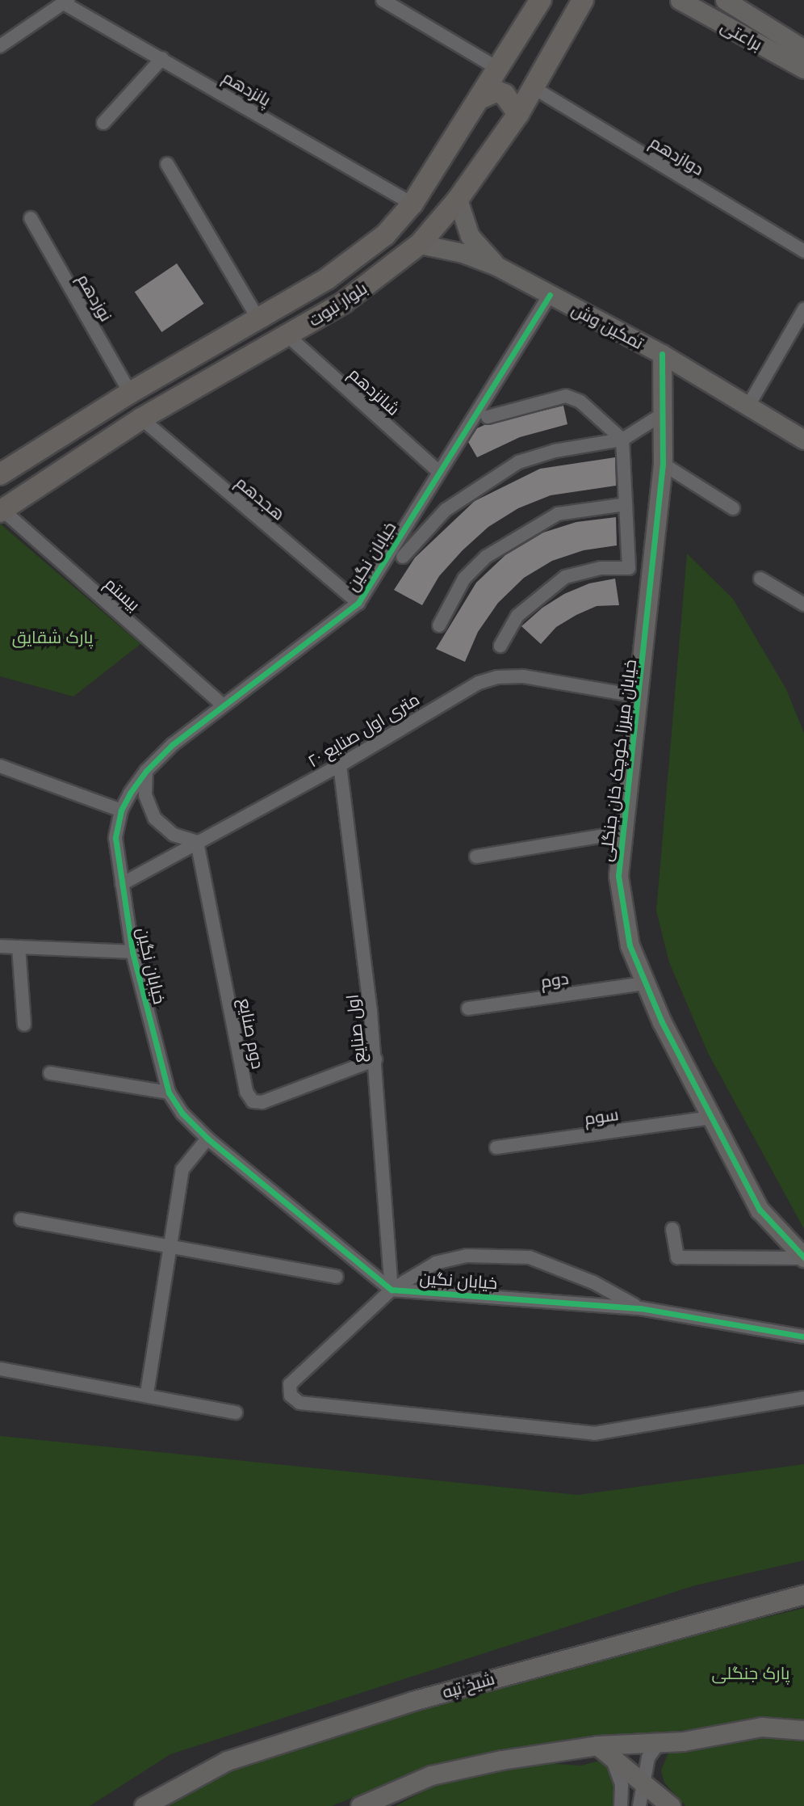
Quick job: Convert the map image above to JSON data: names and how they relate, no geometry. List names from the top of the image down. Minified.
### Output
{"streets":{"main road":["بلوار نبوت"],"street":["براعتی","پانزدهم","دوازدهم","نوزدهم","تمکین وش","شانزدهم","هجدهم","خیابان نگین","بیستم","۲۰ متری اول صنایع","خیابان میرزا کوچک خان جنگلی","دوم","اول صنایع","دوم صنایع","سوم","شیخ تپه"]},"crossings":[["پانزدهم","بلوار نبوت"],["دوازدهم","بلوار نبوت"],["نوزدهم","بلوار نبوت"],["بلوار نبوت","تمکین وش"],["بلوار نبوت","شانزدهم"],["بلوار نبوت","هجدهم"],["بلوار نبوت","بیستم"],["تمکین وش","خیابان نگین"],["تمکین وش","خیابان میرزا کوچک خان جنگلی"],["شانزدهم","خیابان نگین"],["هجدهم","خیابان نگین"],["خیابان نگین","بیستم"],["خیابان نگین","۲۰ متری اول صنایع"],["خیابان نگین","اول صنایع"],["۲۰ متری اول صنایع","خیابان میرزا کوچک خان جنگلی"],["۲۰ متری اول صنایع","اول صنایع"],["۲۰ متری اول صنایع","دوم صنایع"],["خیابان میرزا کوچک خان جنگلی","دوم"],["خیابان میرزا کوچک خان جنگلی","سوم"],["اول صنایع","دوم صنایع"]],"parks":["پارک شقایق","پارک جنگلی"]}
